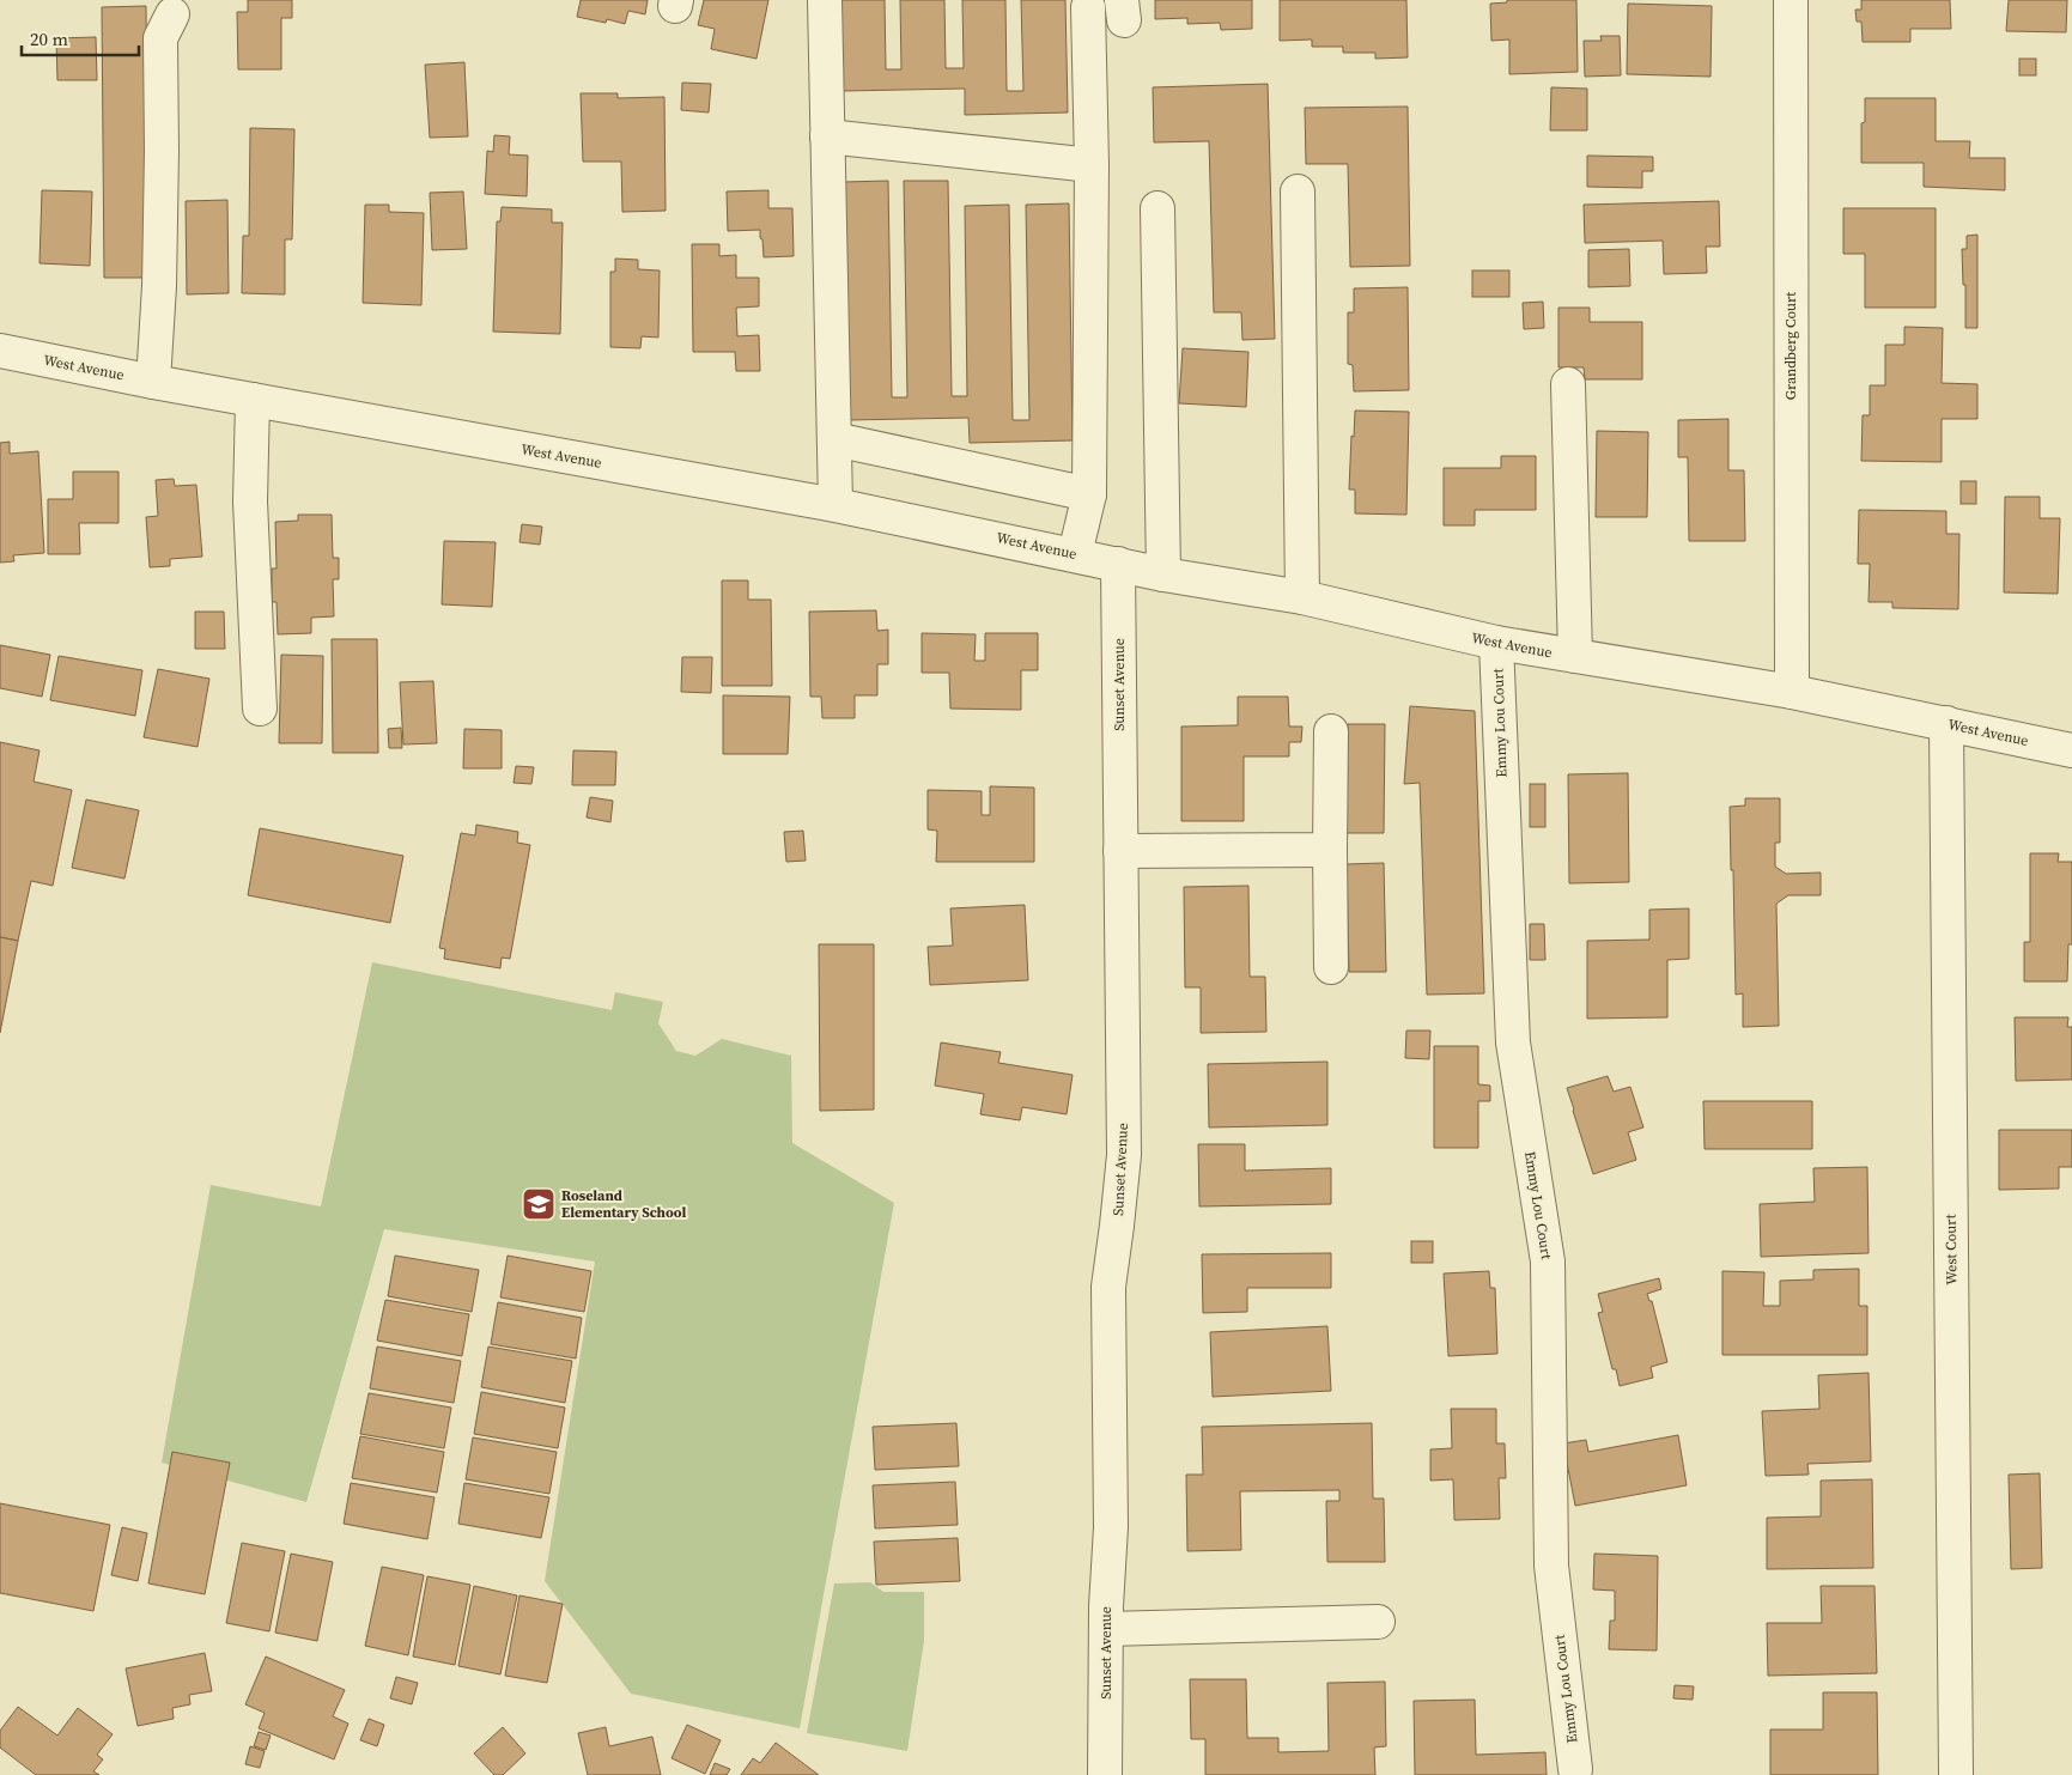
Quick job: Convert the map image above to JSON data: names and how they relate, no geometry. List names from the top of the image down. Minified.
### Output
{"streets":{"street":["Grandberg Court","West Avenue","Sunset Avenue","Emmy Lou Court","West Court"]},"crossings":[["Grandberg Court","West Avenue"],["West Avenue","Sunset Avenue"],["West Avenue","Emmy Lou Court"],["West Avenue","West Court"]],"places":{"school or university":["Roseland Elementary School"]},"scale_bar":"20 m"}
